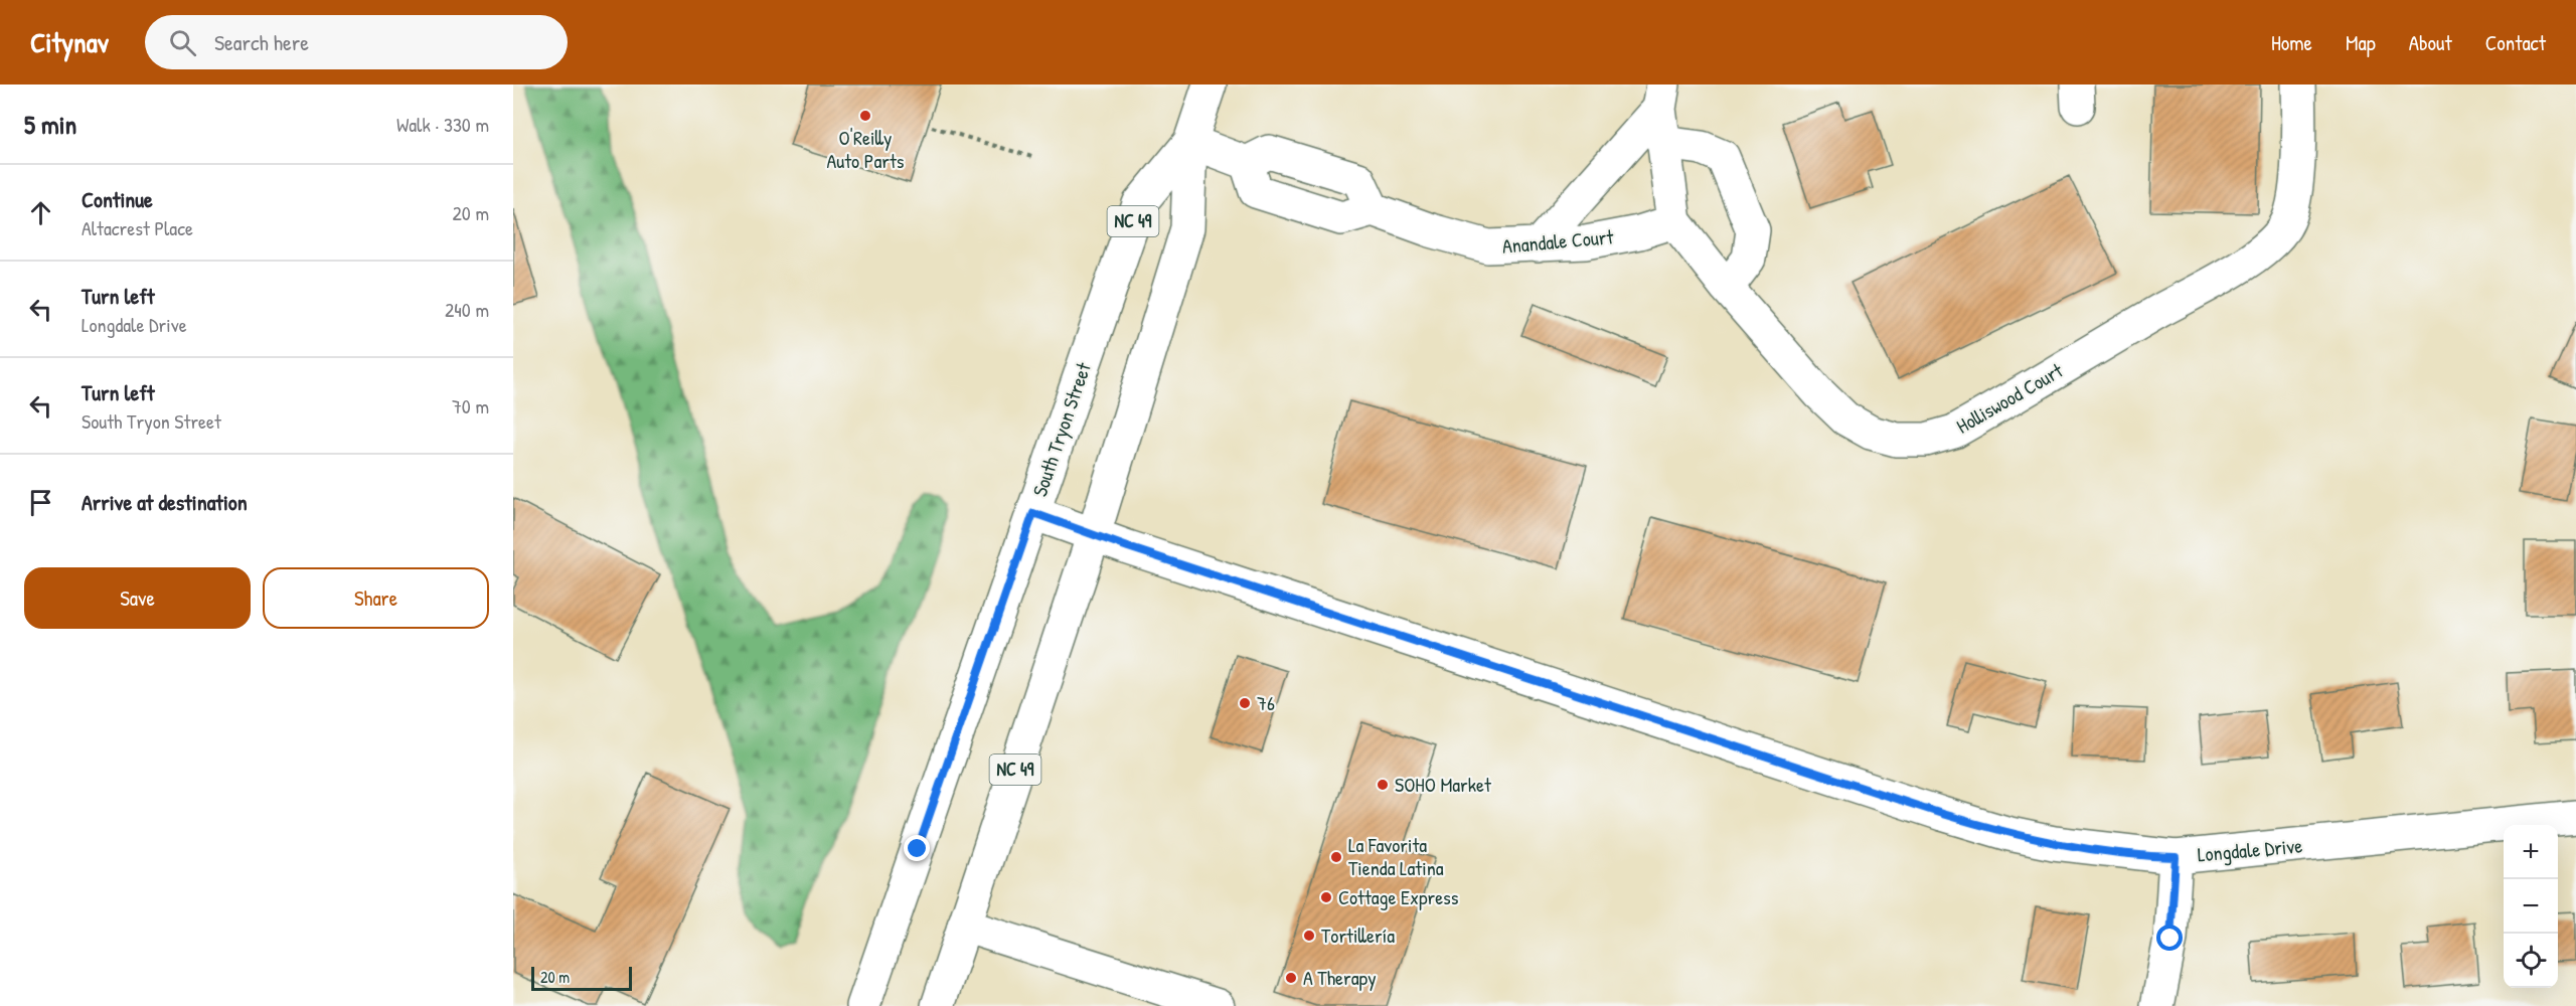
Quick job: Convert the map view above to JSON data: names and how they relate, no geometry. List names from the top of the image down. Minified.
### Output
{"streets":{"street":["NC 49","Anandale Court","Holliswood Court","South Tryon Street","Longdale Drive"]},"crossings":[["Anandale Court","Holliswood Court"],["Anandale Court","South Tryon Street"],["South Tryon Street","Longdale Drive"]],"places":["O'Reilly Auto Parts","76","SOHO Market","La Favorita Tienda Latina","Cottage Express","Tortillería","A Therapy"],"scale_bar":"20 m","page":{"header":"Citynav","search":"Search here","nav":["Home","Map","About","Contact"],"heading":["5 min","Walk · 330 m"],"list":[["Continue","Altacrest Place","20 m"],["Turn left","Longdale Drive","240 m"],["Turn left","South Tryon Street","70 m"],"Arrive at destination"],"buttons":["Save","Share"],"map_buttons":["+","−"],"scale":"20 m"}}
